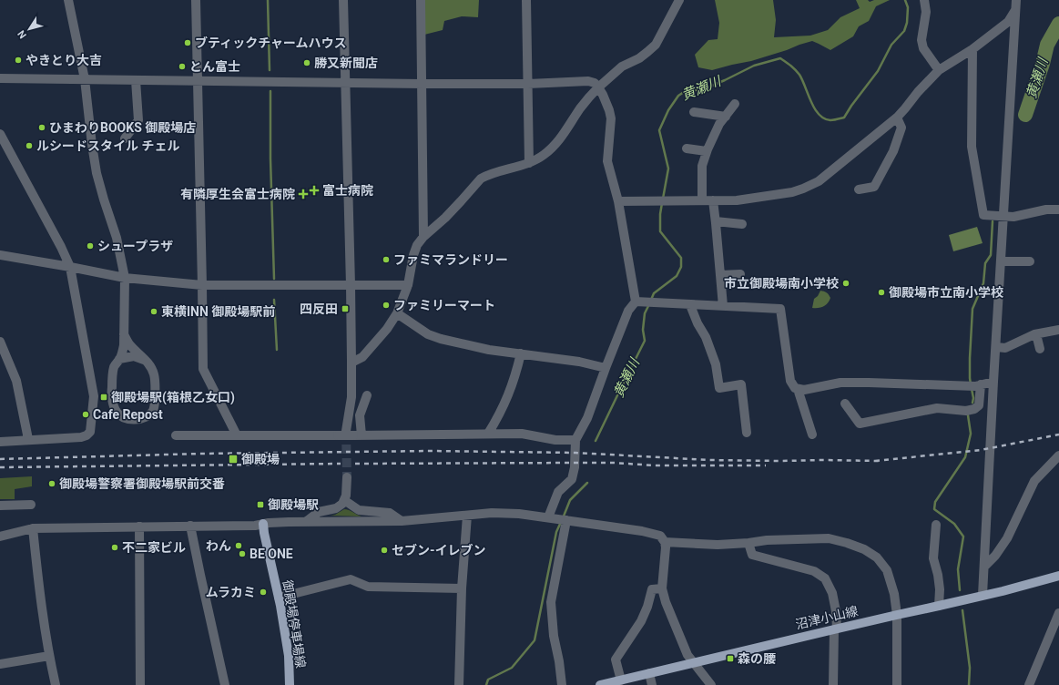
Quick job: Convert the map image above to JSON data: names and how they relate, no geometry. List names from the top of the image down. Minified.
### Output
{"streets":{"main road":["沼津小山線","御殿場停車場線"]},"water":["黄瀬川"],"places":{"other":["ブティックチャームハウス","やきとり大吉","勝又新聞店","とん富士","ひまわりBOOKS 御殿場店","ルシードスタイル チェル","シュープラザ","ファミマランドリー","市立御殿場南小学校","御殿場市立南小学校","ファミリーマート","東横INN 御殿場駅前","Cafe Repost","御殿場警察署御殿場駅前交番","わん","不二家ビル","セブン-イレブン","BE ONE","ムラカミ"],"health":["富士病院","有隣厚生会富士病院"],"transit":["四反田","御殿場駅(箱根乙女口)","御殿場","御殿場駅","森の腰"]},"north":"bottom left"}
